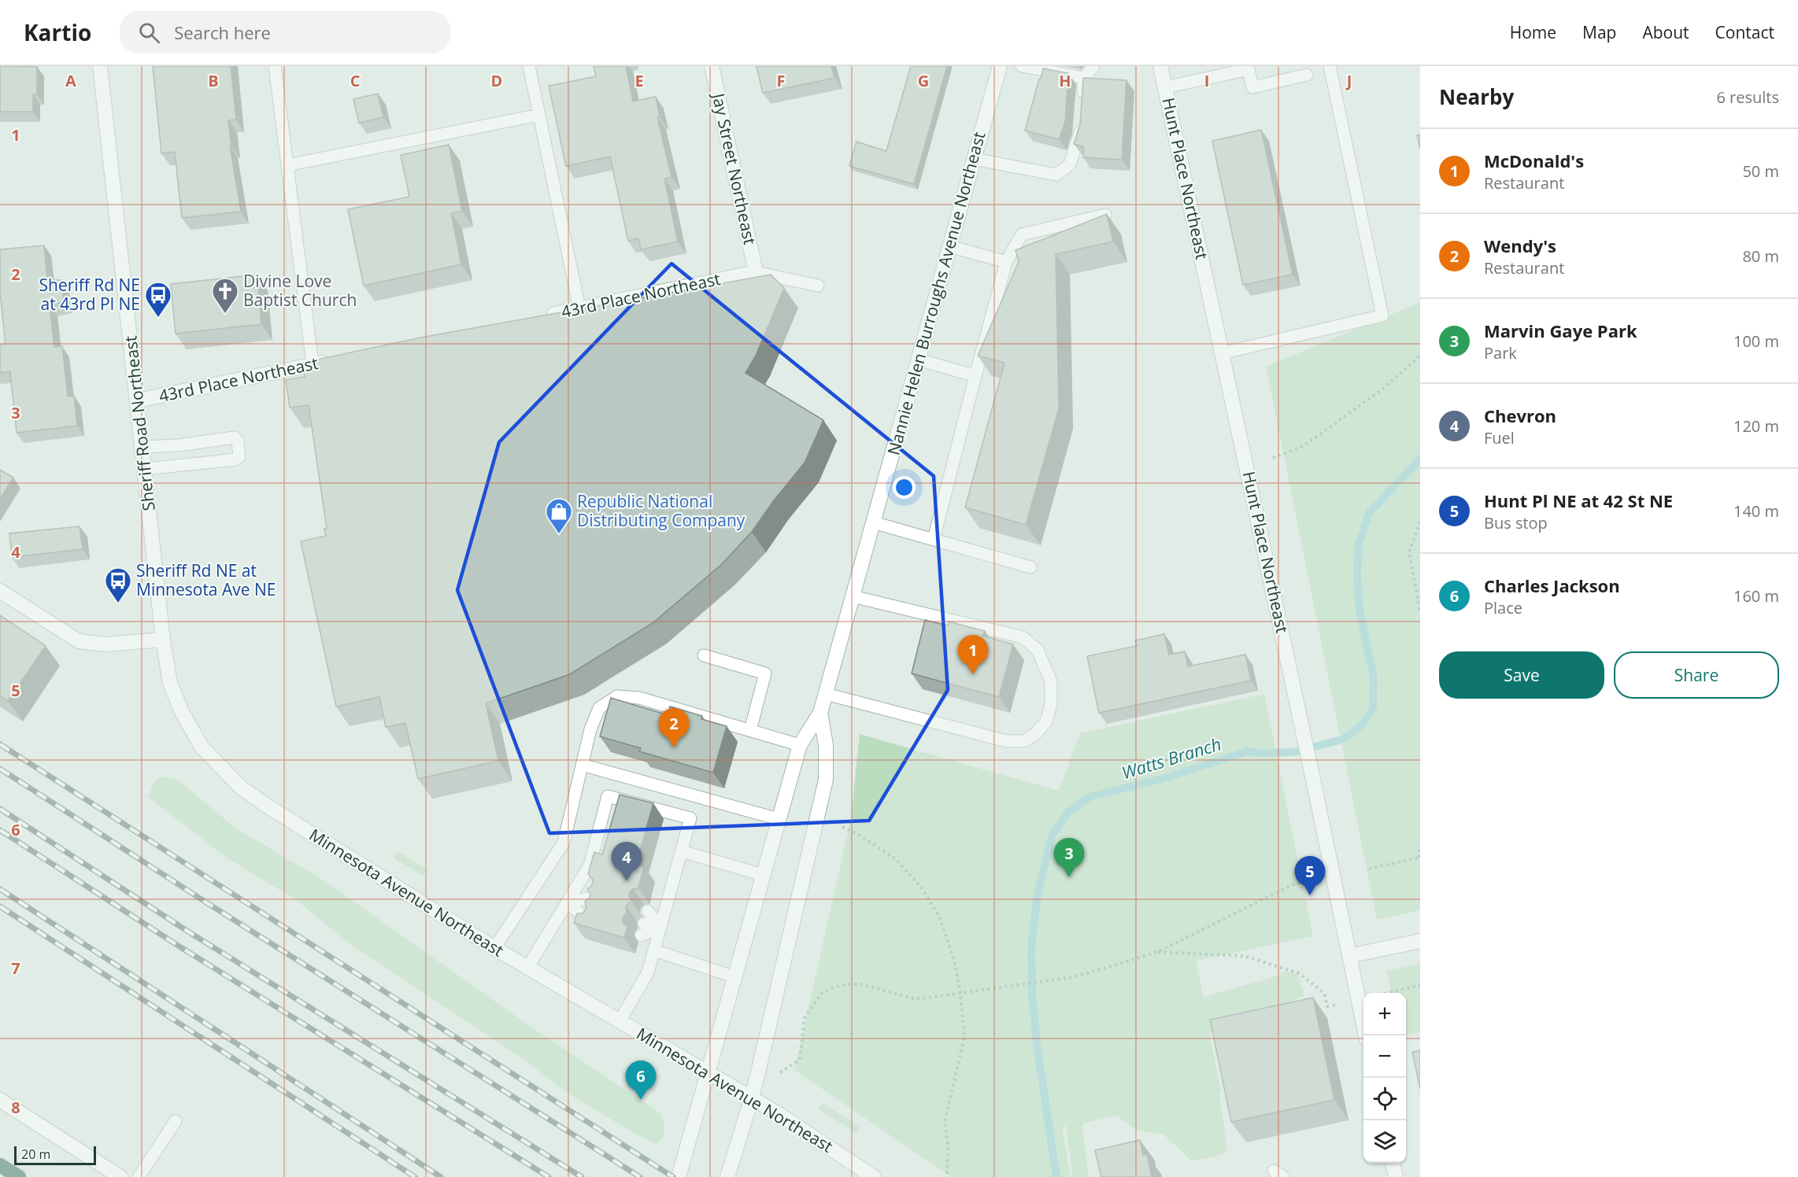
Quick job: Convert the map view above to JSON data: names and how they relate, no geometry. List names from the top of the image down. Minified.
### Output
{"streets":{"main road":["Jay Street Northeast","Hunt Place Northeast","Nannie Helen Burroughs Avenue Northeast","43rd Place Northeast","Sheriff Road Northeast","Minnesota Avenue Northeast"]},"crossings":[["Jay Street Northeast","43rd Place Northeast"],["Nannie Helen Burroughs Avenue Northeast","Minnesota Avenue Northeast"],["43rd Place Northeast","Sheriff Road Northeast"],["Sheriff Road Northeast","Minnesota Avenue Northeast"]],"water":["Watts Branch"],"places":{"church":["Divine Love Baptist Church"],"bus stop":["Sheriff Rd NE at 43rd Pl NE","Sheriff Rd NE at Minnesota Ave NE"],"shop":["Republic National Distributing Company"]},"scale_bar":"20 m","page":{"header":"Kartio","search":"Search here","nav":["Home","Map","About","Contact"],"heading":["Nearby","6 results"],"list":[{"mark":"1","name":"McDonald's","note":"Restaurant","value":"50 m"},{"mark":"2","name":"Wendy's","note":"Restaurant","value":"80 m"},{"mark":"3","name":"Marvin Gaye Park","note":"Park","value":"100 m"},{"mark":"4","name":"Chevron","note":"Fuel","value":"120 m"},{"mark":"5","name":"Hunt Pl NE at 42 St NE","note":"Bus stop","value":"140 m"},{"mark":"6","name":"Charles Jackson","note":"Place","value":"160 m"}],"pins":["1","2","3","4","5","6"],"buttons":["Save","Share"],"map_buttons":["+","−"],"scale":"20 m"},"grid":{"columns":["A","B","C","D","E","F","G","H","I","J"],"rows":["1","2","3","4","5","6","7","8"]}}
